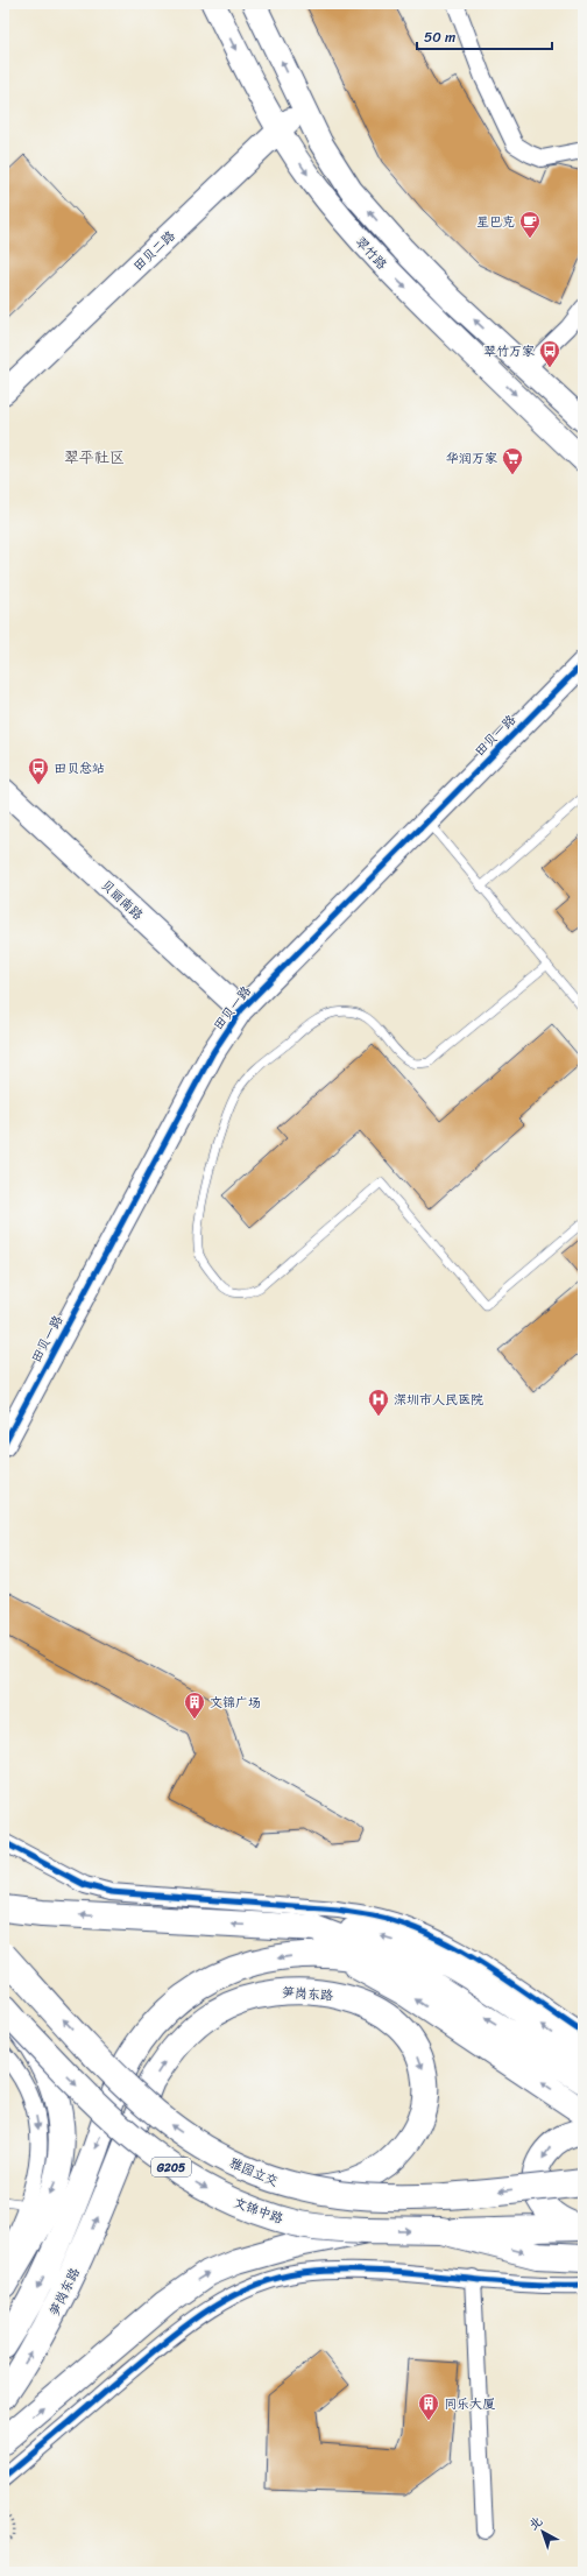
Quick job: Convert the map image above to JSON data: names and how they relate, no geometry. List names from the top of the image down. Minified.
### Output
{"streets":{"main road":["笋岗东路","G205","雅园立交","文锦中路"],"street":["田贝二路","翠竹路","田贝一路","贝丽南路"]},"crossings":[["田贝二路","翠竹路"],["田贝一路","贝丽南路"],["笋岗东路","雅园立交"],["G205","文锦中路"]],"districts":["翠平社区"],"places":{"cafe":["星巴克"],"bus stop":["翠竹万家","田贝总站"],"supermarket":["华润万家"],"hospital":["深圳市人民医院"],"building":["文锦广场","同乐大厦"]},"scale_bar":"50 m","north":"top left"}
